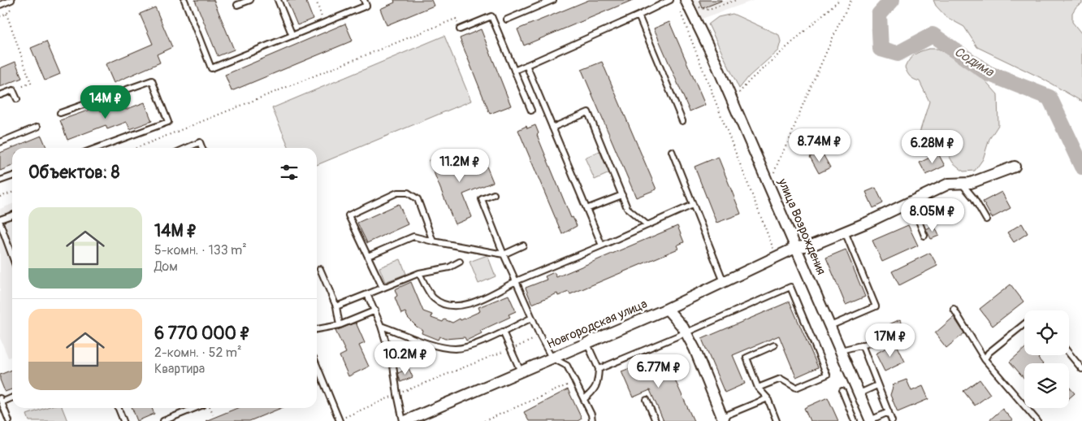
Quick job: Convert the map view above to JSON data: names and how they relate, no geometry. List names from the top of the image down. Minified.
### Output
{"streets":{"street":["улица Возрождения","Новгородская улица"]},"crossings":[["улица Возрождения","Новгородская улица"]],"water":["Содима"],"page":{"price":["14M ₽","8.74M ₽","6.28M ₽","11.2M ₽","8.05M ₽","17M ₽","10.2M ₽","6.77M ₽"],"heading":"Объектов: 8","list":[{"name":"14M ₽","note":"5-комн. · 133 m² · Дом"},{"name":"6 770 000 ₽","note":"2-комн. · 52 m² · Квартира"}]}}
